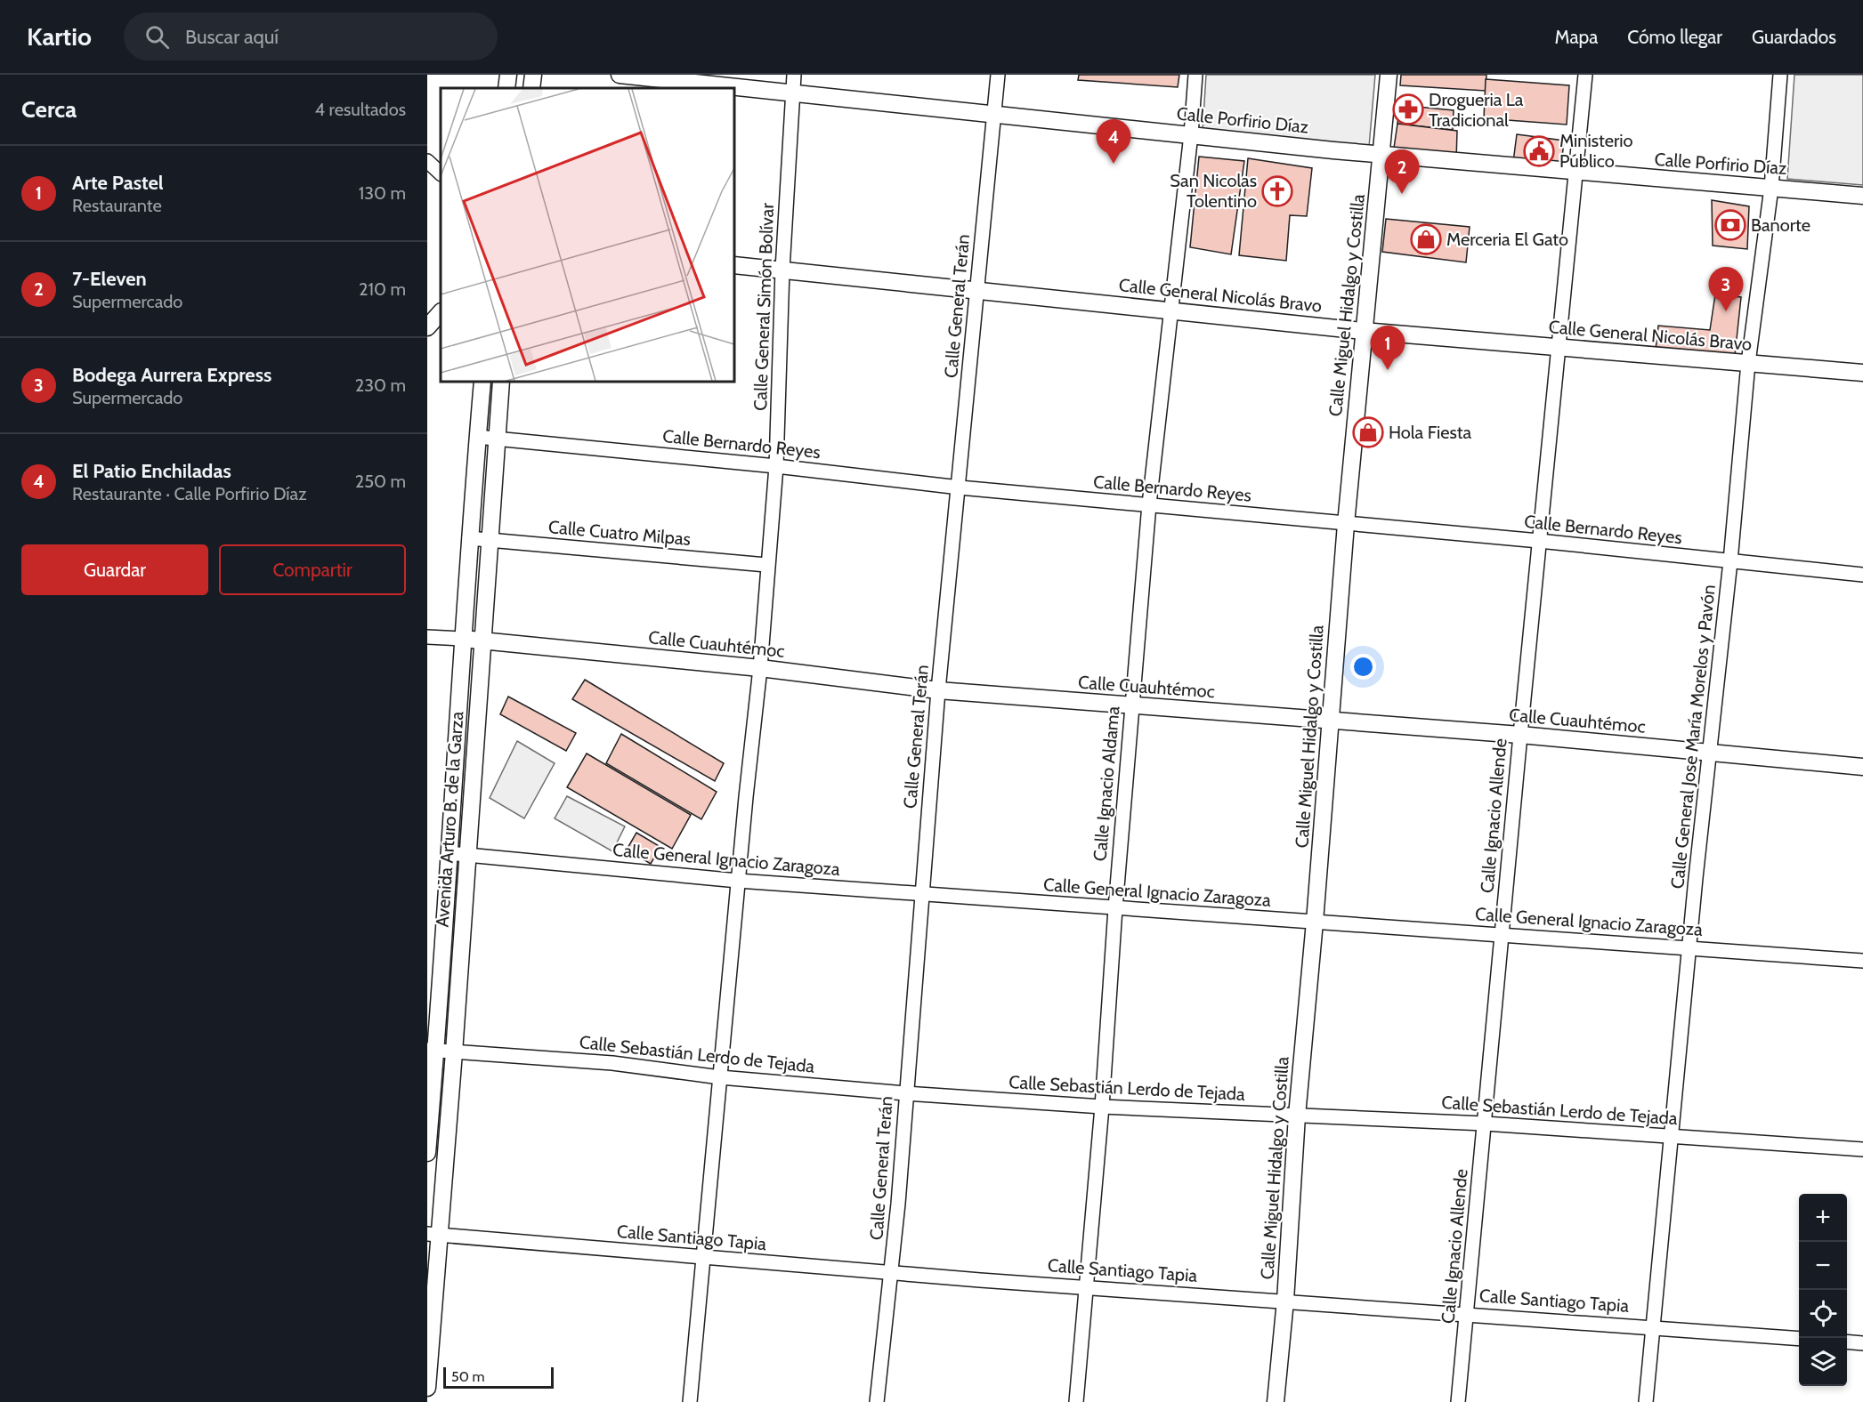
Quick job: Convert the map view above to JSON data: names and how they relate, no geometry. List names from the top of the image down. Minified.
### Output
{"streets":{"street":["Calle Porfirio Díaz","Calle General Nicolás Bravo","Calle Miguel Hidalgo y Costilla","Calle General Terán","Calle General Simón Bolívar","Calle Bernardo Reyes","Calle Cuatro Milpas","Calle Cuauhtémoc","Calle General Jose María Morelos y Pavón","Calle Ignacio Aldama","Calle Ignacio Allende","Avenida Arturo B. de la Garza","Calle General Ignacio Zaragoza","Calle Sebastián Lerdo de Tejada","Calle Santiago Tapia"]},"crossings":[["Calle Porfirio Díaz","Calle Miguel Hidalgo y Costilla"],["Calle Porfirio Díaz","Calle General Terán"],["Calle Porfirio Díaz","Calle General Simón Bolívar"],["Calle Porfirio Díaz","Calle General Jose María Morelos y Pavón"],["Calle Porfirio Díaz","Calle Ignacio Aldama"],["Calle Porfirio Díaz","Calle Ignacio Allende"],["Calle General Nicolás Bravo","Calle Miguel Hidalgo y Costilla"],["Calle General Nicolás Bravo","Calle General Terán"],["Calle General Nicolás Bravo","Calle General Simón Bolívar"],["Calle General Nicolás Bravo","Calle General Jose María Morelos y Pavón"],["Calle General Nicolás Bravo","Calle Ignacio Aldama"],["Calle General Nicolás Bravo","Calle Ignacio Allende"],["Calle Miguel Hidalgo y Costilla","Calle Bernardo Reyes"],["Calle Miguel Hidalgo y Costilla","Calle Cuauhtémoc"],["Calle Miguel Hidalgo y Costilla","Calle General Ignacio Zaragoza"],["Calle Miguel Hidalgo y Costilla","Calle Sebastián Lerdo de Tejada"],["Calle Miguel Hidalgo y Costilla","Calle Santiago Tapia"],["Calle General Terán","Calle Bernardo Reyes"],["Calle General Terán","Calle Cuauhtémoc"],["Calle General Terán","Calle General Ignacio Zaragoza"],["Calle General Terán","Calle Sebastián Lerdo de Tejada"],["Calle General Terán","Calle Santiago Tapia"],["Calle General Simón Bolívar","Calle Bernardo Reyes"],["Calle General Simón Bolívar","Calle Cuatro Milpas"],["Calle General Simón Bolívar","Calle Cuauhtémoc"],["Calle General Simón Bolívar","Calle General Ignacio Zaragoza"],["Calle General Simón Bolívar","Calle Sebastián Lerdo de Tejada"],["Calle General Simón Bolívar","Calle Santiago Tapia"],["Calle Bernardo Reyes","Calle General Jose María Morelos y Pavón"],["Calle Bernardo Reyes","Calle Ignacio Aldama"],["Calle Bernardo Reyes","Calle Ignacio Allende"],["Calle Bernardo Reyes","Avenida Arturo B. de la Garza"],["Calle Cuatro Milpas","Avenida Arturo B. de la Garza"],["Calle Cuauhtémoc","Calle General Jose María Morelos y Pavón"],["Calle Cuauhtémoc","Calle Ignacio Aldama"],["Calle Cuauhtémoc","Calle Ignacio Allende"],["Calle Cuauhtémoc","Avenida Arturo B. de la Garza"],["Calle General Jose María Morelos y Pavón","Calle General Ignacio Zaragoza"],["Calle General Jose María Morelos y Pavón","Calle Sebastián Lerdo de Tejada"],["Calle General Jose María Morelos y Pavón","Calle Santiago Tapia"],["Calle Ignacio Aldama","Calle General Ignacio Zaragoza"],["Calle Ignacio Aldama","Calle Sebastián Lerdo de Tejada"],["Calle Ignacio Aldama","Calle Santiago Tapia"],["Calle Ignacio Allende","Calle General Ignacio Zaragoza"],["Calle Ignacio Allende","Calle Sebastián Lerdo de Tejada"],["Calle Ignacio Allende","Calle Santiago Tapia"],["Avenida Arturo B. de la Garza","Calle General Ignacio Zaragoza"],["Avenida Arturo B. de la Garza","Calle Sebastián Lerdo de Tejada"],["Avenida Arturo B. de la Garza","Calle Santiago Tapia"]],"places":{"pharmacy":["Drogueria La Tradicional"],"public building":["Ministerio Público"],"church":["San Nicolas Tolentino"],"bank":["Banorte"],"shop":["Merceria El Gato","Hola Fiesta"]},"scale_bar":"50 m","page":{"header":"Kartio","search":"Buscar aquí","nav":["Mapa","Cómo llegar","Guardados"],"heading":["Cerca","4 resultados"],"pins":["4","2","3","1"],"list":[{"mark":"1","name":"Arte Pastel","note":"Restaurante","value":"130 m"},{"mark":"2","name":"7-Eleven","note":"Supermercado","value":"210 m"},{"mark":"3","name":"Bodega Aurrera Express","note":"Supermercado","value":"230 m"},{"mark":"4","name":"El Patio Enchiladas","note":"Restaurante · Calle Porfirio Díaz","value":"250 m"}],"buttons":["Guardar","Compartir"],"map_buttons":["+","−"],"scale":"50 m"}}
